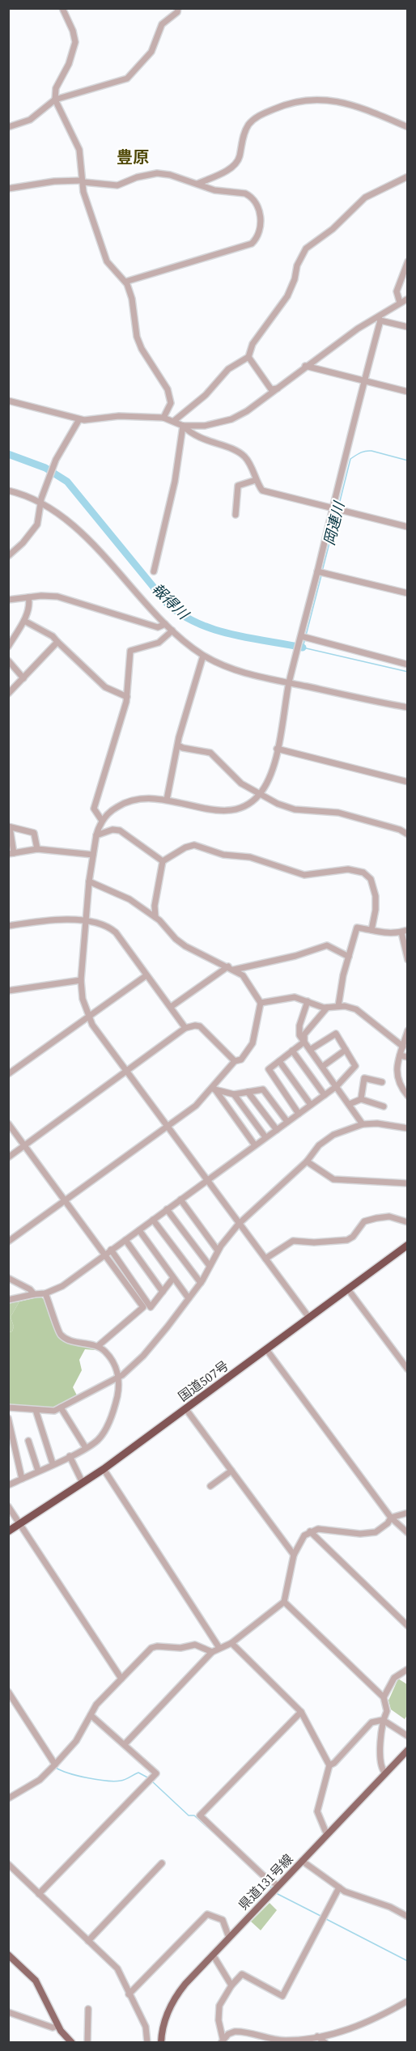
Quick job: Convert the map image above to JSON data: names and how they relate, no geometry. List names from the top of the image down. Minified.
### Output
{"streets":{"highway":["国道507号"],"main road":["県道131号線"]},"districts":["豊原"],"water":["岡連川","報得川"]}
